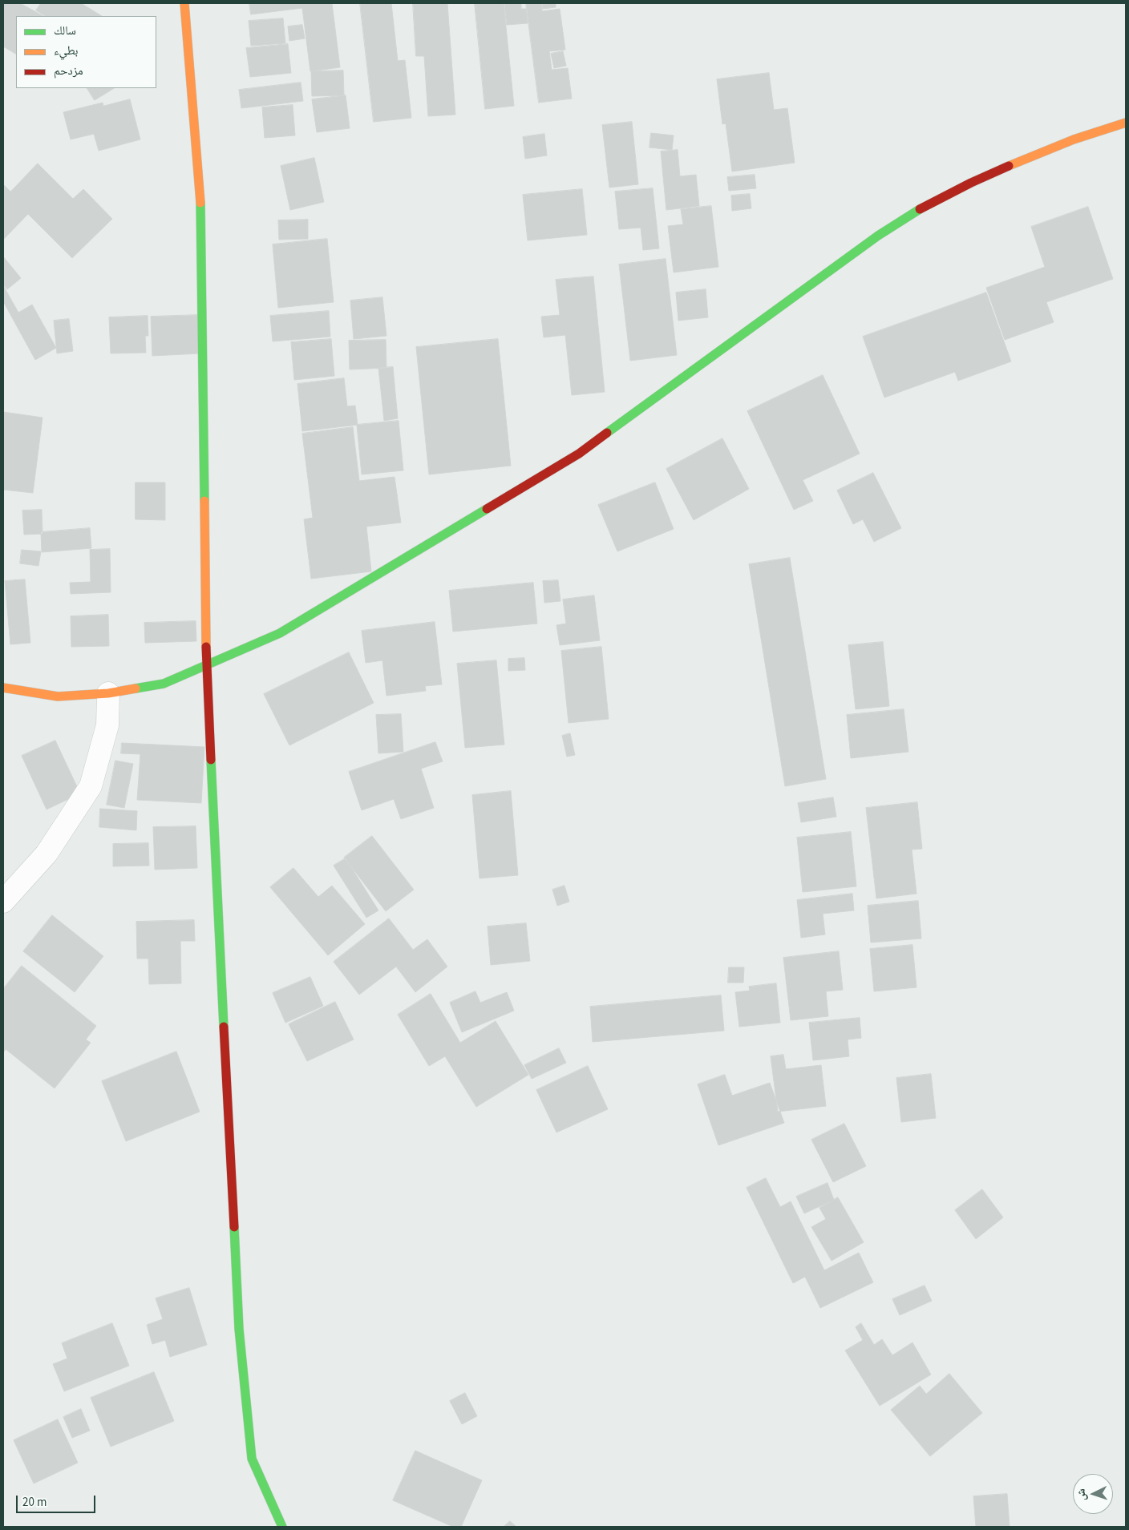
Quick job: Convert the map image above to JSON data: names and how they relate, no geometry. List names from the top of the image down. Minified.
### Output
{"legend":["سالك","بطيء","مزدحم"],"scale_bar":"20 m","north":"left"}
